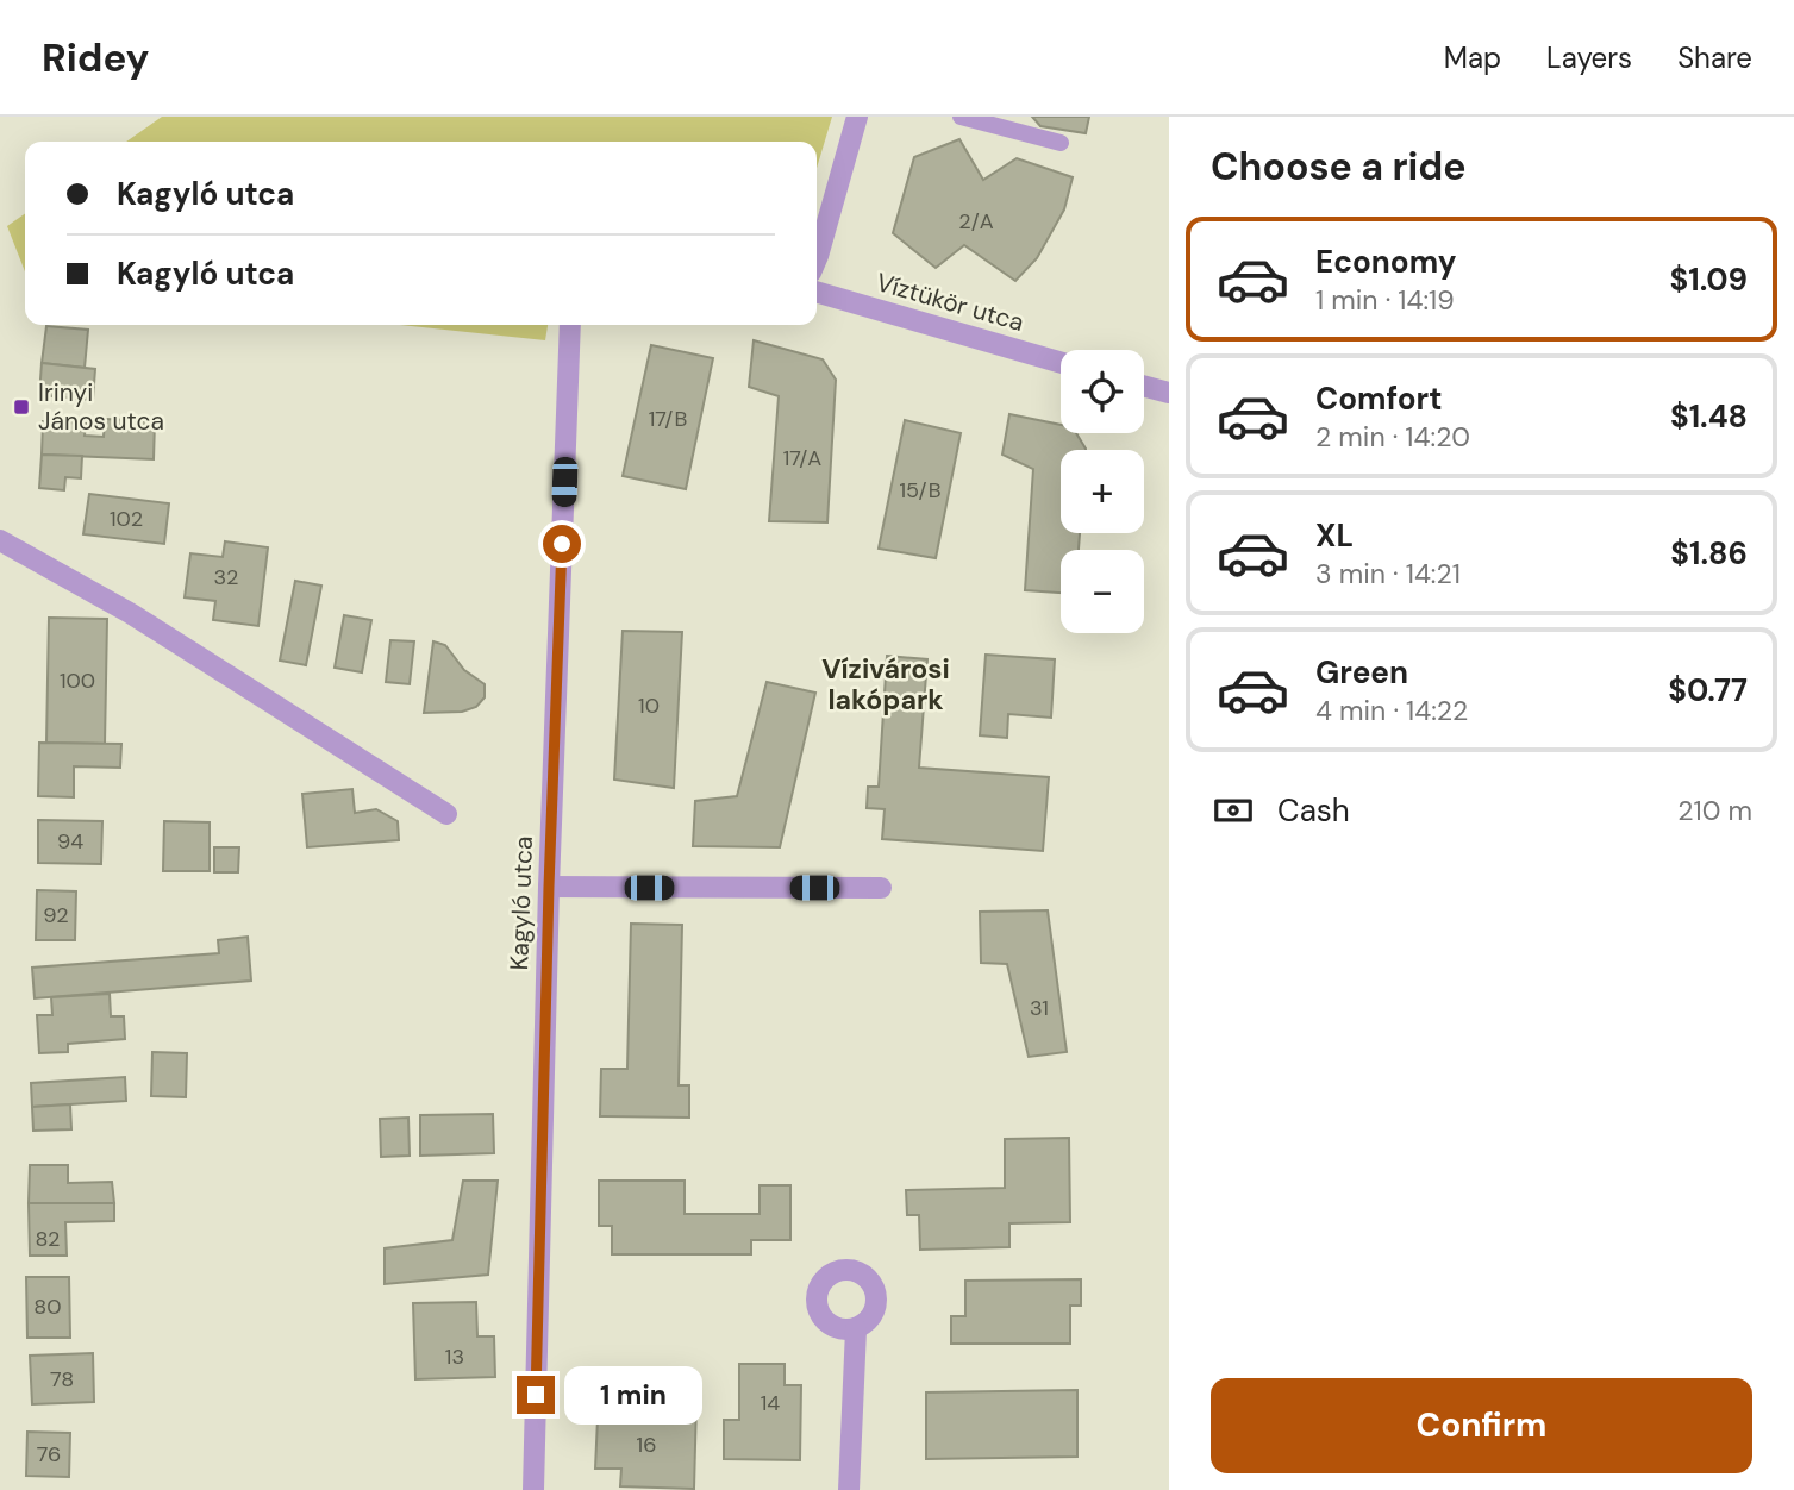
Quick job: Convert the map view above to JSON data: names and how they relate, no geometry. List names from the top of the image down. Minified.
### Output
{"streets":{"street":["Víztükör utca","Kagyló utca"]},"districts":["Vízivárosi lakópark"],"places":{"transit":["Irinyi János utca"]},"house_numbers":["2/A","17/B","17/A","15/B","102","32","100","10","94","92","31","82","80","13","78","14","16","76"],"page":{"header":"Ridey","nav":["Map","Layers","Share"],"heading":"Choose a ride","banner":["Kagyló utca","Kagyló utca"],"list":[{"name":"Economy","note":"1 min · 14:19","value":"$1.09"},{"name":"Comfort","note":"2 min · 14:20","value":"$1.48"},{"name":"XL","note":"3 min · 14:21","value":"$1.86"},{"name":"Green","note":"4 min · 14:22","value":"$0.77"}],"map_buttons":["+","−"],"pay":["Cash","210 m"],"buttons":"Confirm","bubble":"1 min"}}
